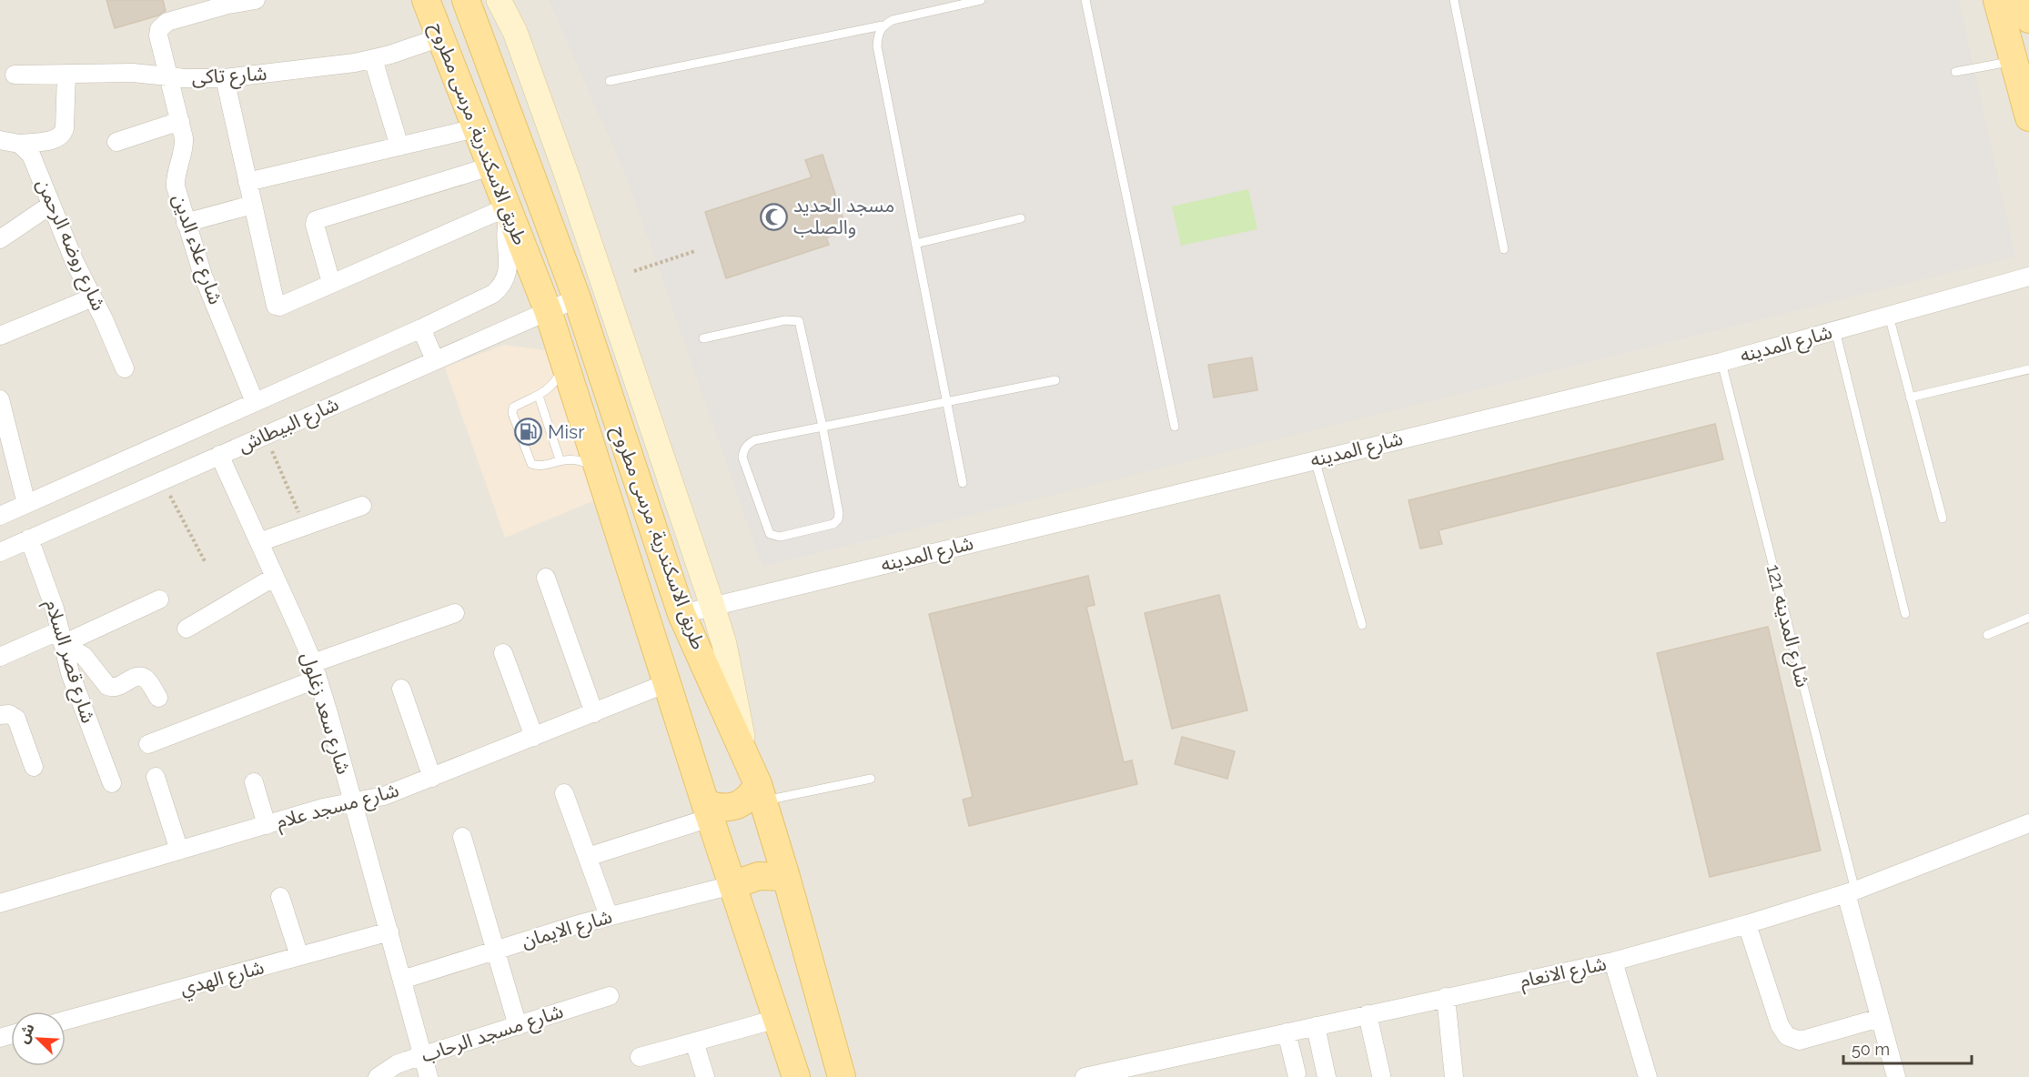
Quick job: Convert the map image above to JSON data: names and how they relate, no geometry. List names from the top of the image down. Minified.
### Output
{"streets":{"main road":["طريق الاسكندرية, مرسى مطروح"],"street":["شارع تاكى","شارع روضه الرحمن","شارع علاء الدين","شارع المدينه","شارع البيطاش","شارع قصر السلام","شارع سعد زغلول","شارع مسجد علام","شارع الايمان","شارع الانعام","شارع الهدي","شارع مسجد الرحاب"],"lane":["شارع المدينه 121"]},"crossings":[["شارع تاكى","طريق الاسكندرية, مرسى مطروح"],["شارع تاكى","شارع علاء الدين"],["طريق الاسكندرية, مرسى مطروح","شارع المدينه"],["طريق الاسكندرية, مرسى مطروح","شارع البيطاش"],["طريق الاسكندرية, مرسى مطروح","شارع مسجد علام"],["طريق الاسكندرية, مرسى مطروح","شارع الايمان"],["شارع علاء الدين","شارع البيطاش"],["شارع المدينه","شارع المدينه 121"],["شارع البيطاش","شارع قصر السلام"],["شارع البيطاش","شارع سعد زغلول"],["شارع المدينه 121","شارع الانعام"],["شارع سعد زغلول","شارع مسجد علام"],["شارع سعد زغلول","شارع الايمان"],["شارع سعد زغلول","شارع الهدي"],["شارع سعد زغلول","شارع مسجد الرحاب"]],"places":{"mosque":["مسجد الحديد والصلب"],"fuel station":["Misr"]},"scale_bar":"50 m","north":"top left"}
